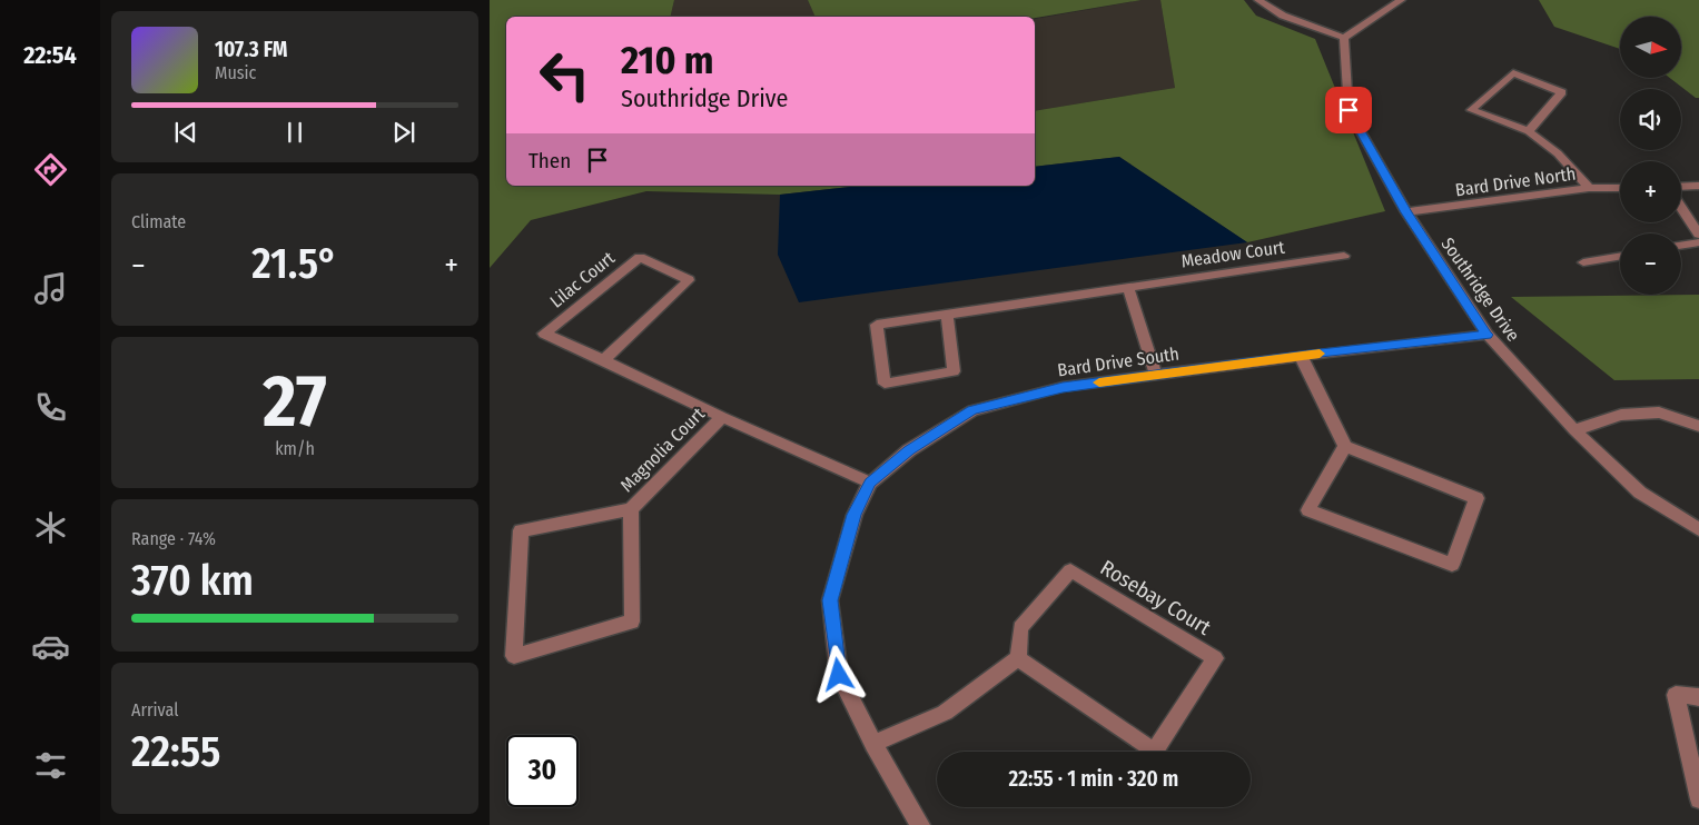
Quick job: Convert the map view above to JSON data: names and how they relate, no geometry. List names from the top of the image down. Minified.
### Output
{"streets":{"street":["Bard Drive North","Meadow Court","Lilac Court","Southridge Drive","Bard Drive South","Magnolia Court","Rosebay Court"]},"crossings":[["Bard Drive North","Southridge Drive"],["Lilac Court","Bard Drive South"],["Lilac Court","Magnolia Court"],["Southridge Drive","Bard Drive South"]],"north":"right","page":{"tabs":"22:54","map_buttons":["+","−"],"turn":["210 m","Southridge Drive"],"song":["107.3 FM","Music"],"then":"Then","tile":["Climate",["27","km/h"],["Range · 74%","370 km"],["Arrival","22:55"]],"heat":["−","21.5°","+"],"limit":"30","trip":"22:55 · 1 min · 320 m"}}
